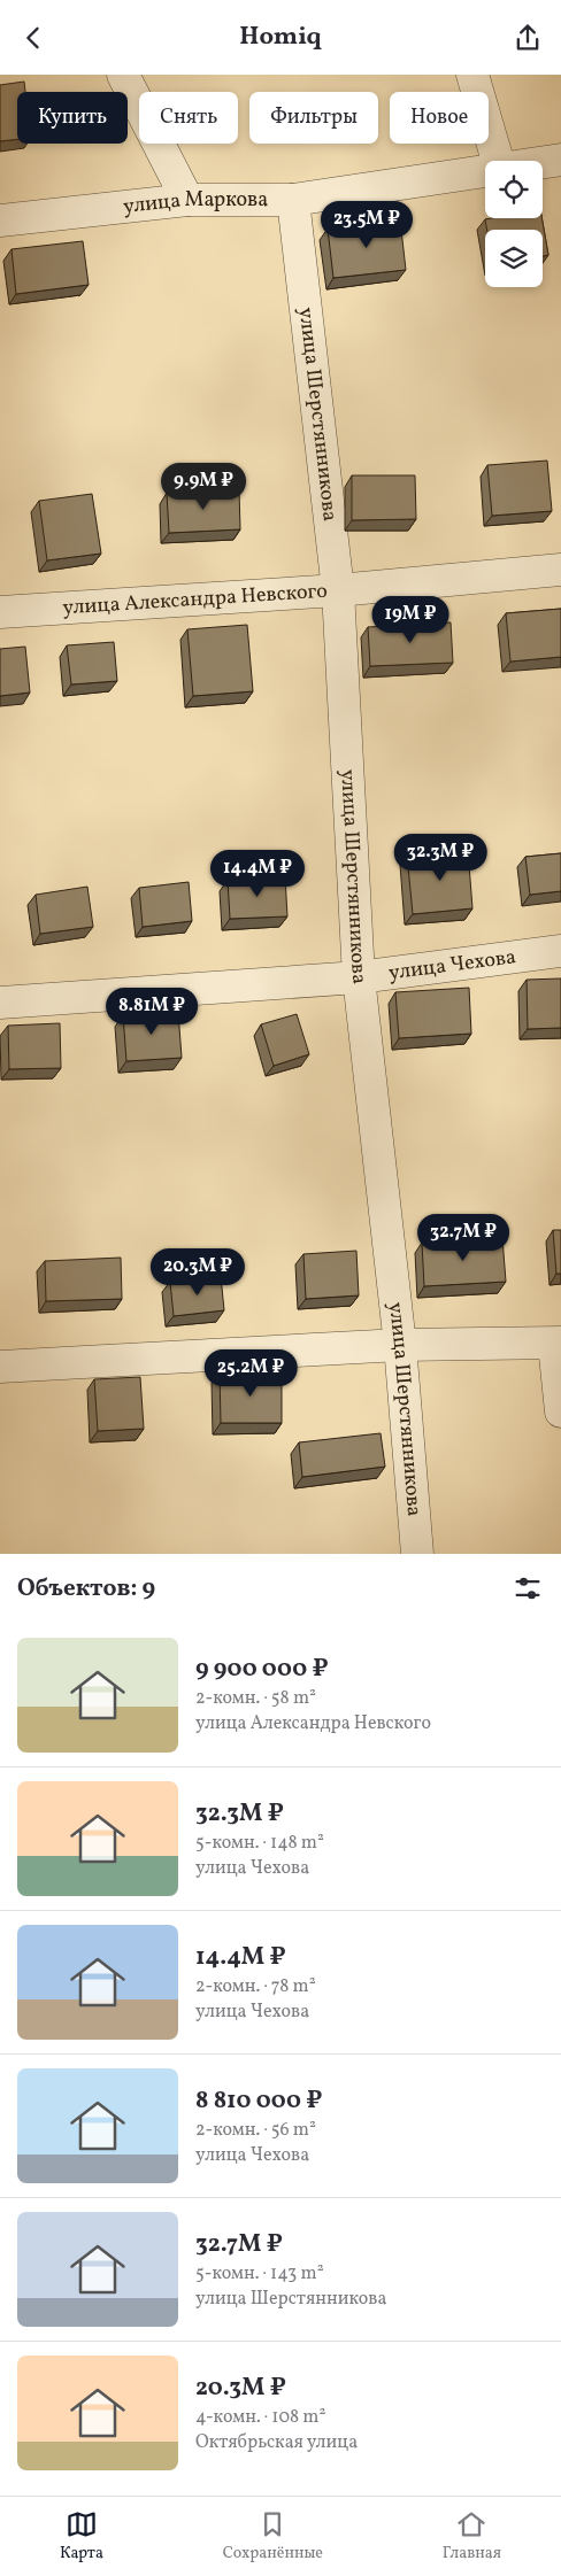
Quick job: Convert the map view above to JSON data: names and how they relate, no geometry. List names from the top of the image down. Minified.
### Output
{"streets":{"street":["улица Маркова","улица Шерстянникова","улица Александра Невского","улица Чехова"]},"crossings":[["улица Маркова","улица Шерстянникова"],["улица Шерстянникова","улица Александра Невского"],["улица Шерстянникова","улица Чехова"]],"page":{"header":"Homiq","chip":["Купить","Снять","Фильтры","Новое"],"price":["23.5M ₽","9.9M ₽","19M ₽","32.3M ₽","14.4M ₽","8.81M ₽","32.7M ₽","20.3M ₽","25.2M ₽"],"heading":"Объектов: 9","list":[{"name":"9 900 000 ₽","note":"2-комн. · 58 m² · улица Александра Невского"},{"name":"32.3M ₽","note":"5-комн. · 148 m² · улица Чехова"},{"name":"14.4M ₽","note":"2-комн. · 78 m² · улица Чехова"},{"name":"8 810 000 ₽","note":"2-комн. · 56 m² · улица Чехова"},{"name":"32.7M ₽","note":"5-комн. · 143 m² · улица Шерстянникова"},{"name":"20.3M ₽","note":"4-комн. · 108 m² · Октябрьская улица"}],"tabs":["Карта","Сохранённые","Главная"]}}
